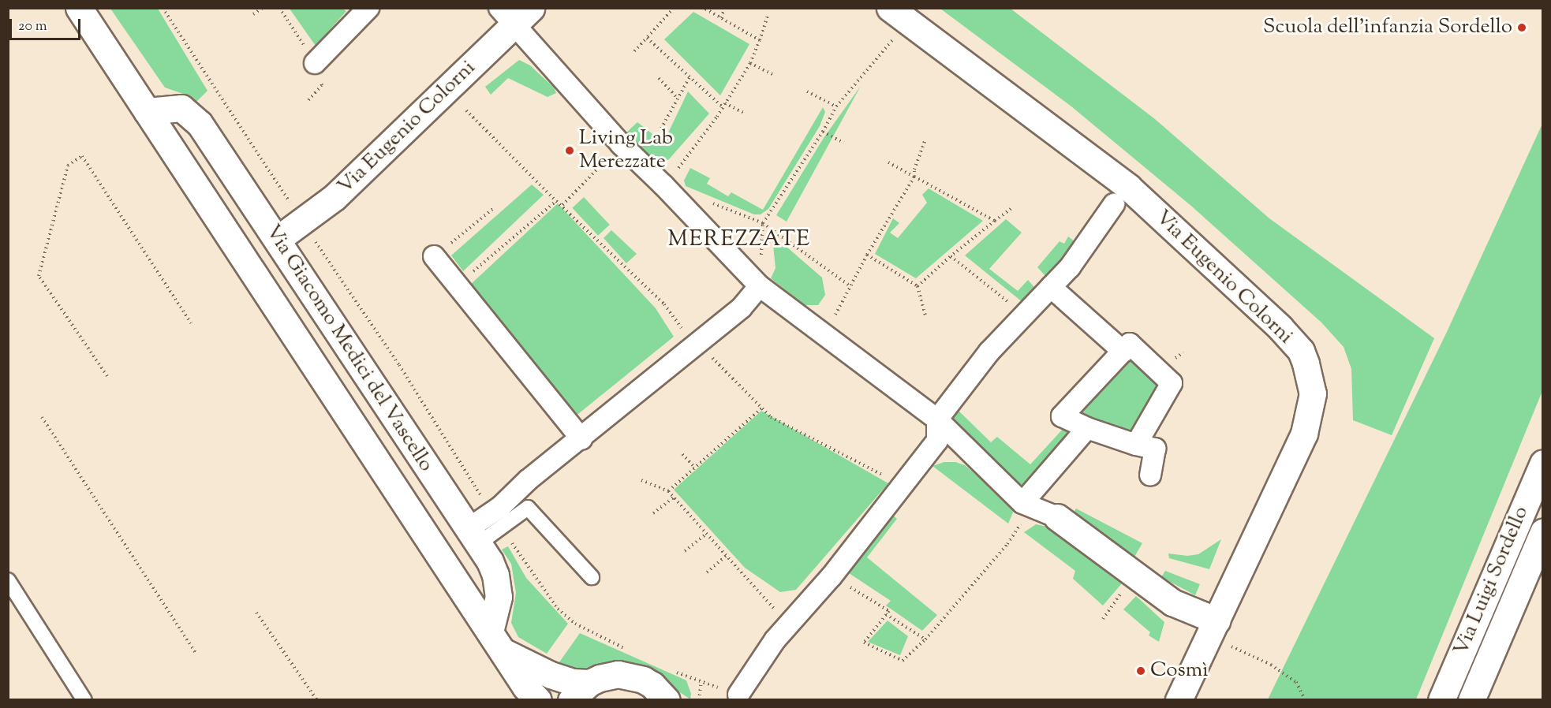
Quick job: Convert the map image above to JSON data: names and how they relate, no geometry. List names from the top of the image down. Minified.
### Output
{"streets":{"street":["Via Eugenio Colorni","Via Giacomo Medici del Vascello","Via Luigi Sordello"]},"crossings":[["Via Eugenio Colorni","Via Giacomo Medici del Vascello"]],"districts":["MEREZZATE"],"places":["Scuola dell’infanzia Sordello","Living Lab Merezzate","Cosmì"],"scale_bar":"20 m"}
